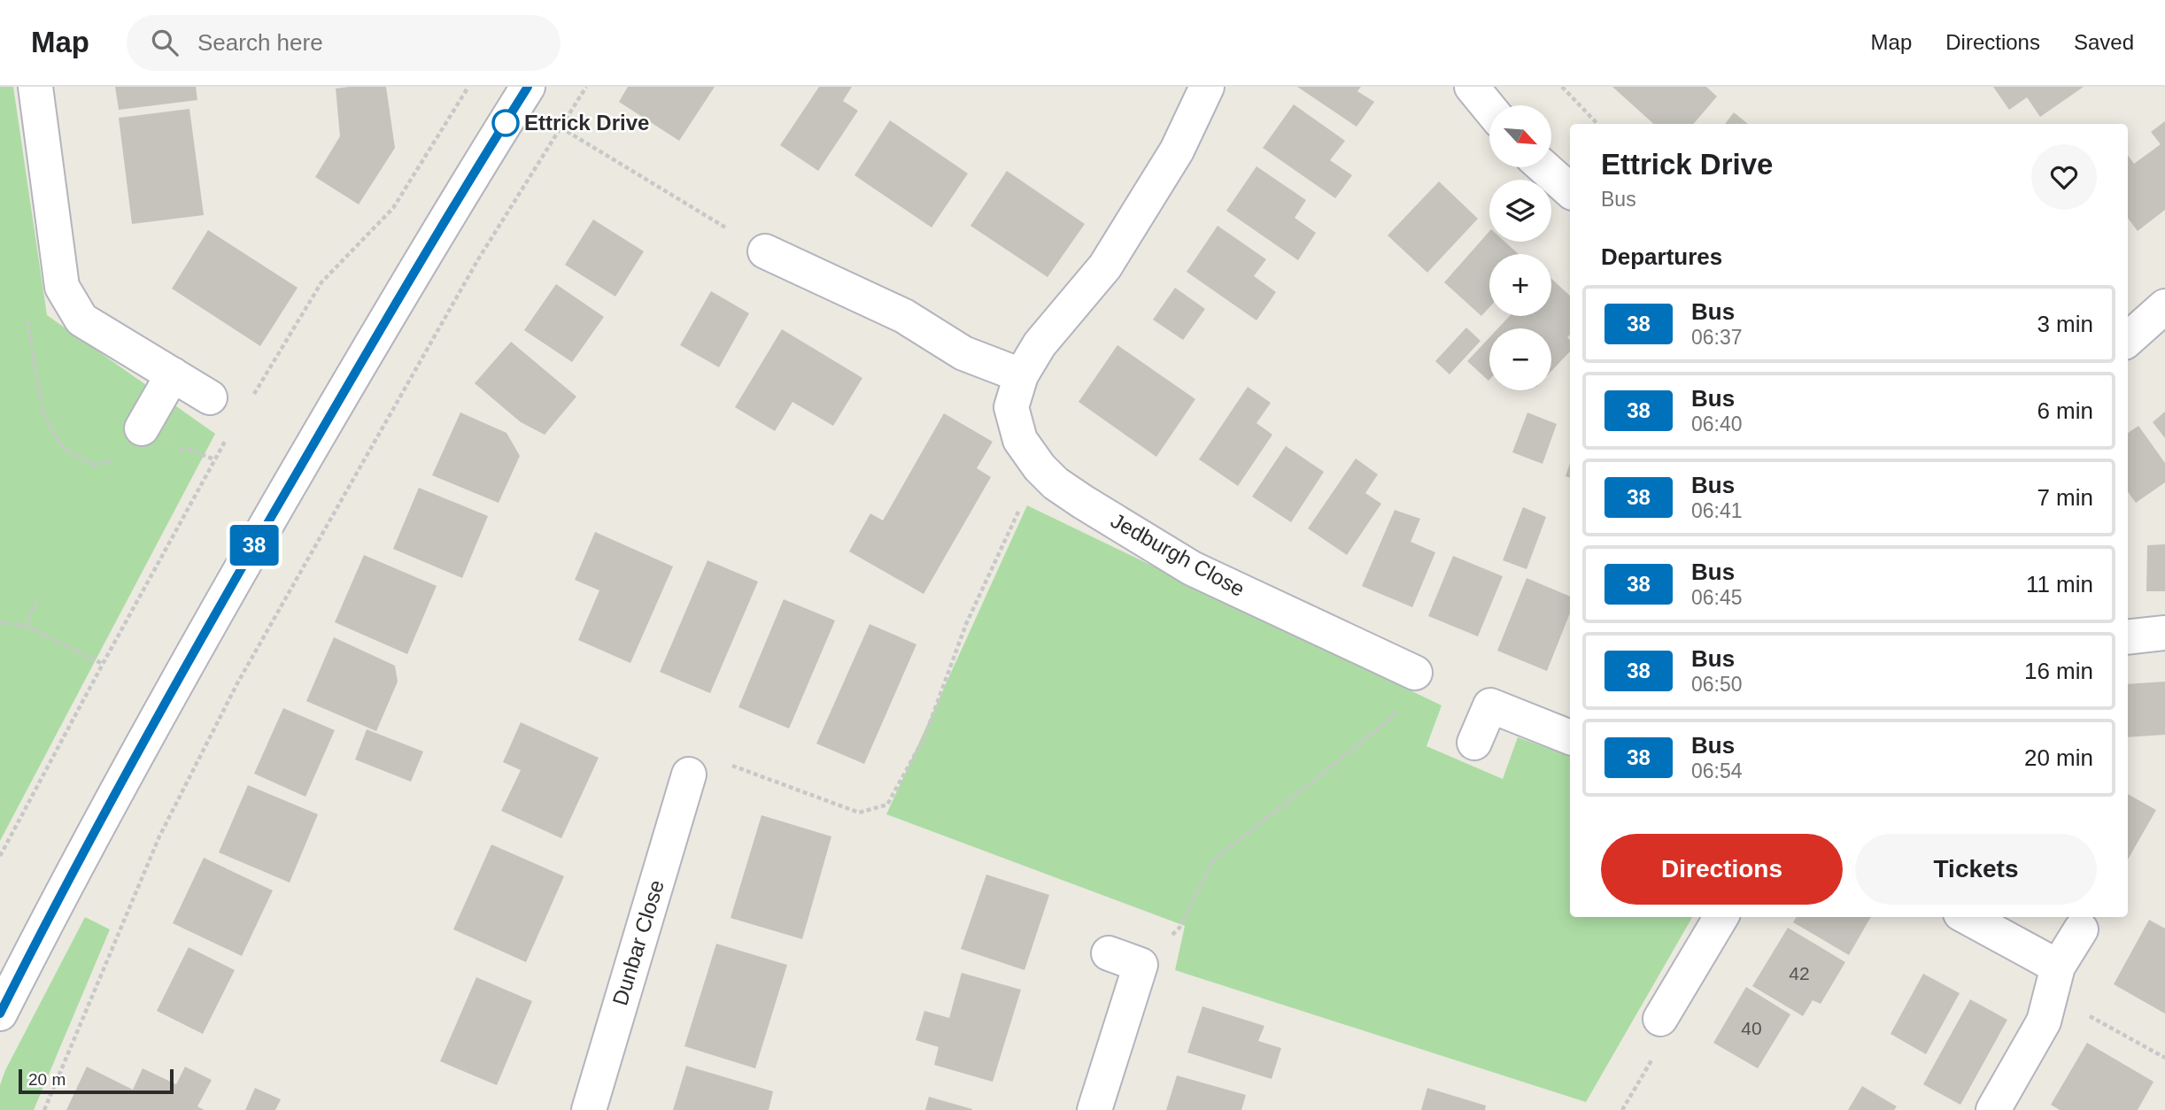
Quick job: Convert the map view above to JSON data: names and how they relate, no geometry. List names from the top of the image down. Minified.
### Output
{"streets":{"street":["Jedburgh Close","Dunbar Close"]},"places":["Ettrick Drive"],"lines":["bus line 38"],"house_numbers":["42","40"],"scale_bar":"20 m","north":"bottom right","page":{"header":"Map","search":"Search here","nav":["Map","Directions","Saved"],"on_map":"38","map_buttons":["+","−"],"heading":[["Ettrick Drive","Bus"],"Departures"],"list":[{"mark":"38","name":"Bus","note":"06:37","value":"3 min"},{"mark":"38","name":"Bus","note":"06:40","value":"6 min"},{"mark":"38","name":"Bus","note":"06:41","value":"7 min"},{"mark":"38","name":"Bus","note":"06:45","value":"11 min"},{"mark":"38","name":"Bus","note":"06:50","value":"16 min"},{"mark":"38","name":"Bus","note":"06:54","value":"20 min"}],"buttons":["Directions","Tickets"],"scale":"20 m"}}
